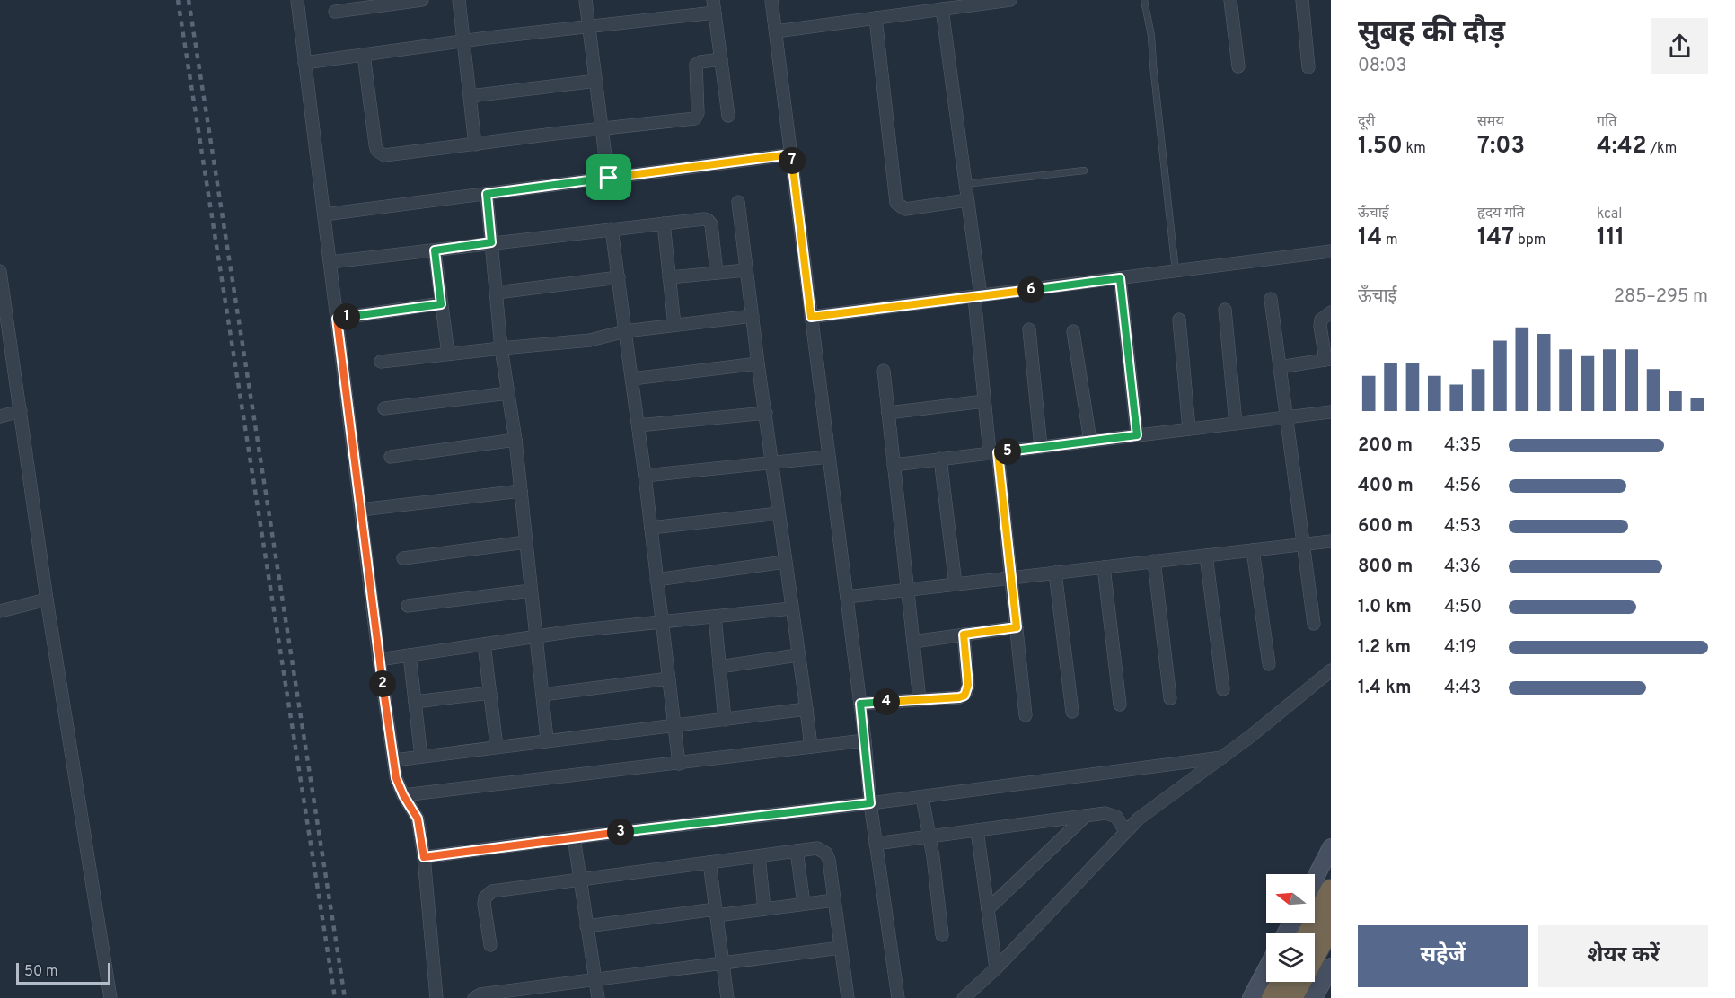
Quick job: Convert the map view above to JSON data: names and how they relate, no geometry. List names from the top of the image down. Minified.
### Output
{"scale_bar":"50 m","north":"left","page":{"heading":["सुबह की दौड़","08:03"],"stats":[["दूरी","1.50 km"],["समय","7:03"],["गति","4:42 /km"],["ऊँचाई","14 m"],["हृदय गति","147 bpm"],["kcal","111"]],"pins":["7","6","1","5","2","4","3"],"chart":["ऊँचाई","285–295 m"],"list":[{"name":"200 m","note":"4:35"},{"name":"400 m","note":"4:56"},{"name":"600 m","note":"4:53"},{"name":"800 m","note":"4:36"},{"name":"1.0 km","note":"4:50"},{"name":"1.2 km","note":"4:19"},{"name":"1.4 km","note":"4:43"}],"buttons":["सहेजें","शेयर करें"],"scale":"50 m"}}
